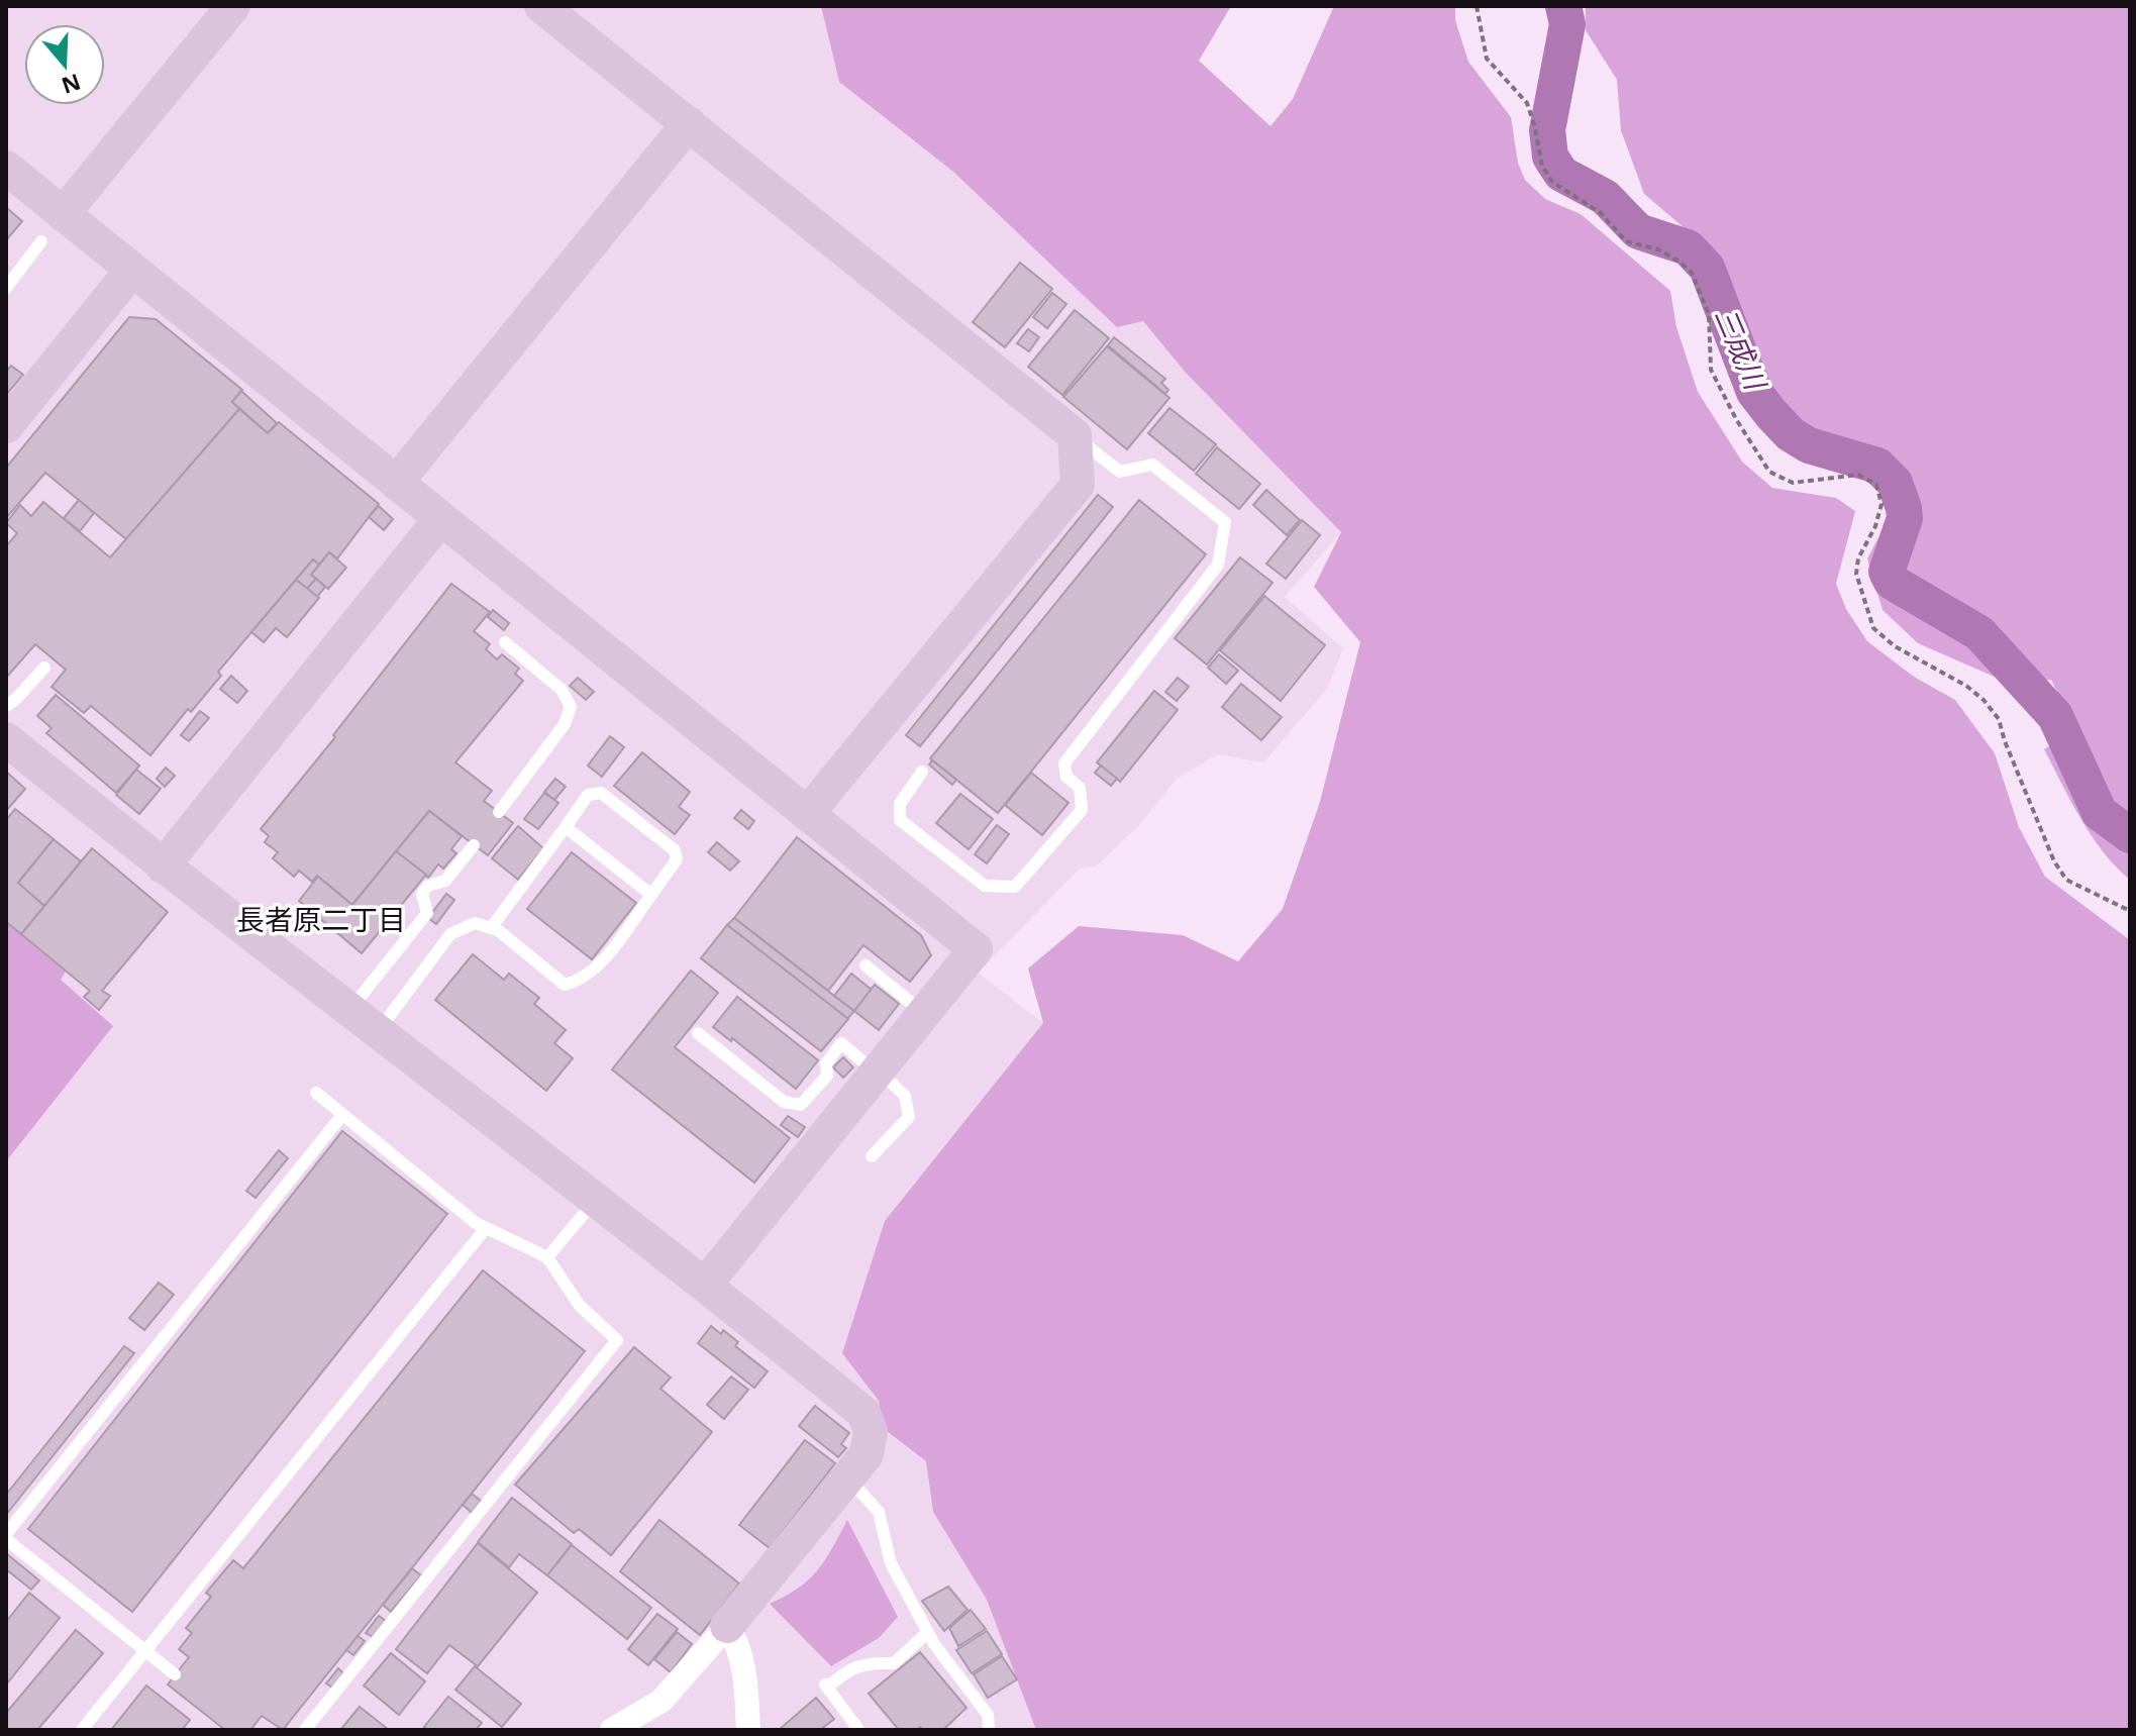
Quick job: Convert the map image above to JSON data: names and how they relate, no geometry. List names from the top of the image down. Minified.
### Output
{"districts":["長者原二丁目"],"water":["三成川"],"north":"bottom"}
